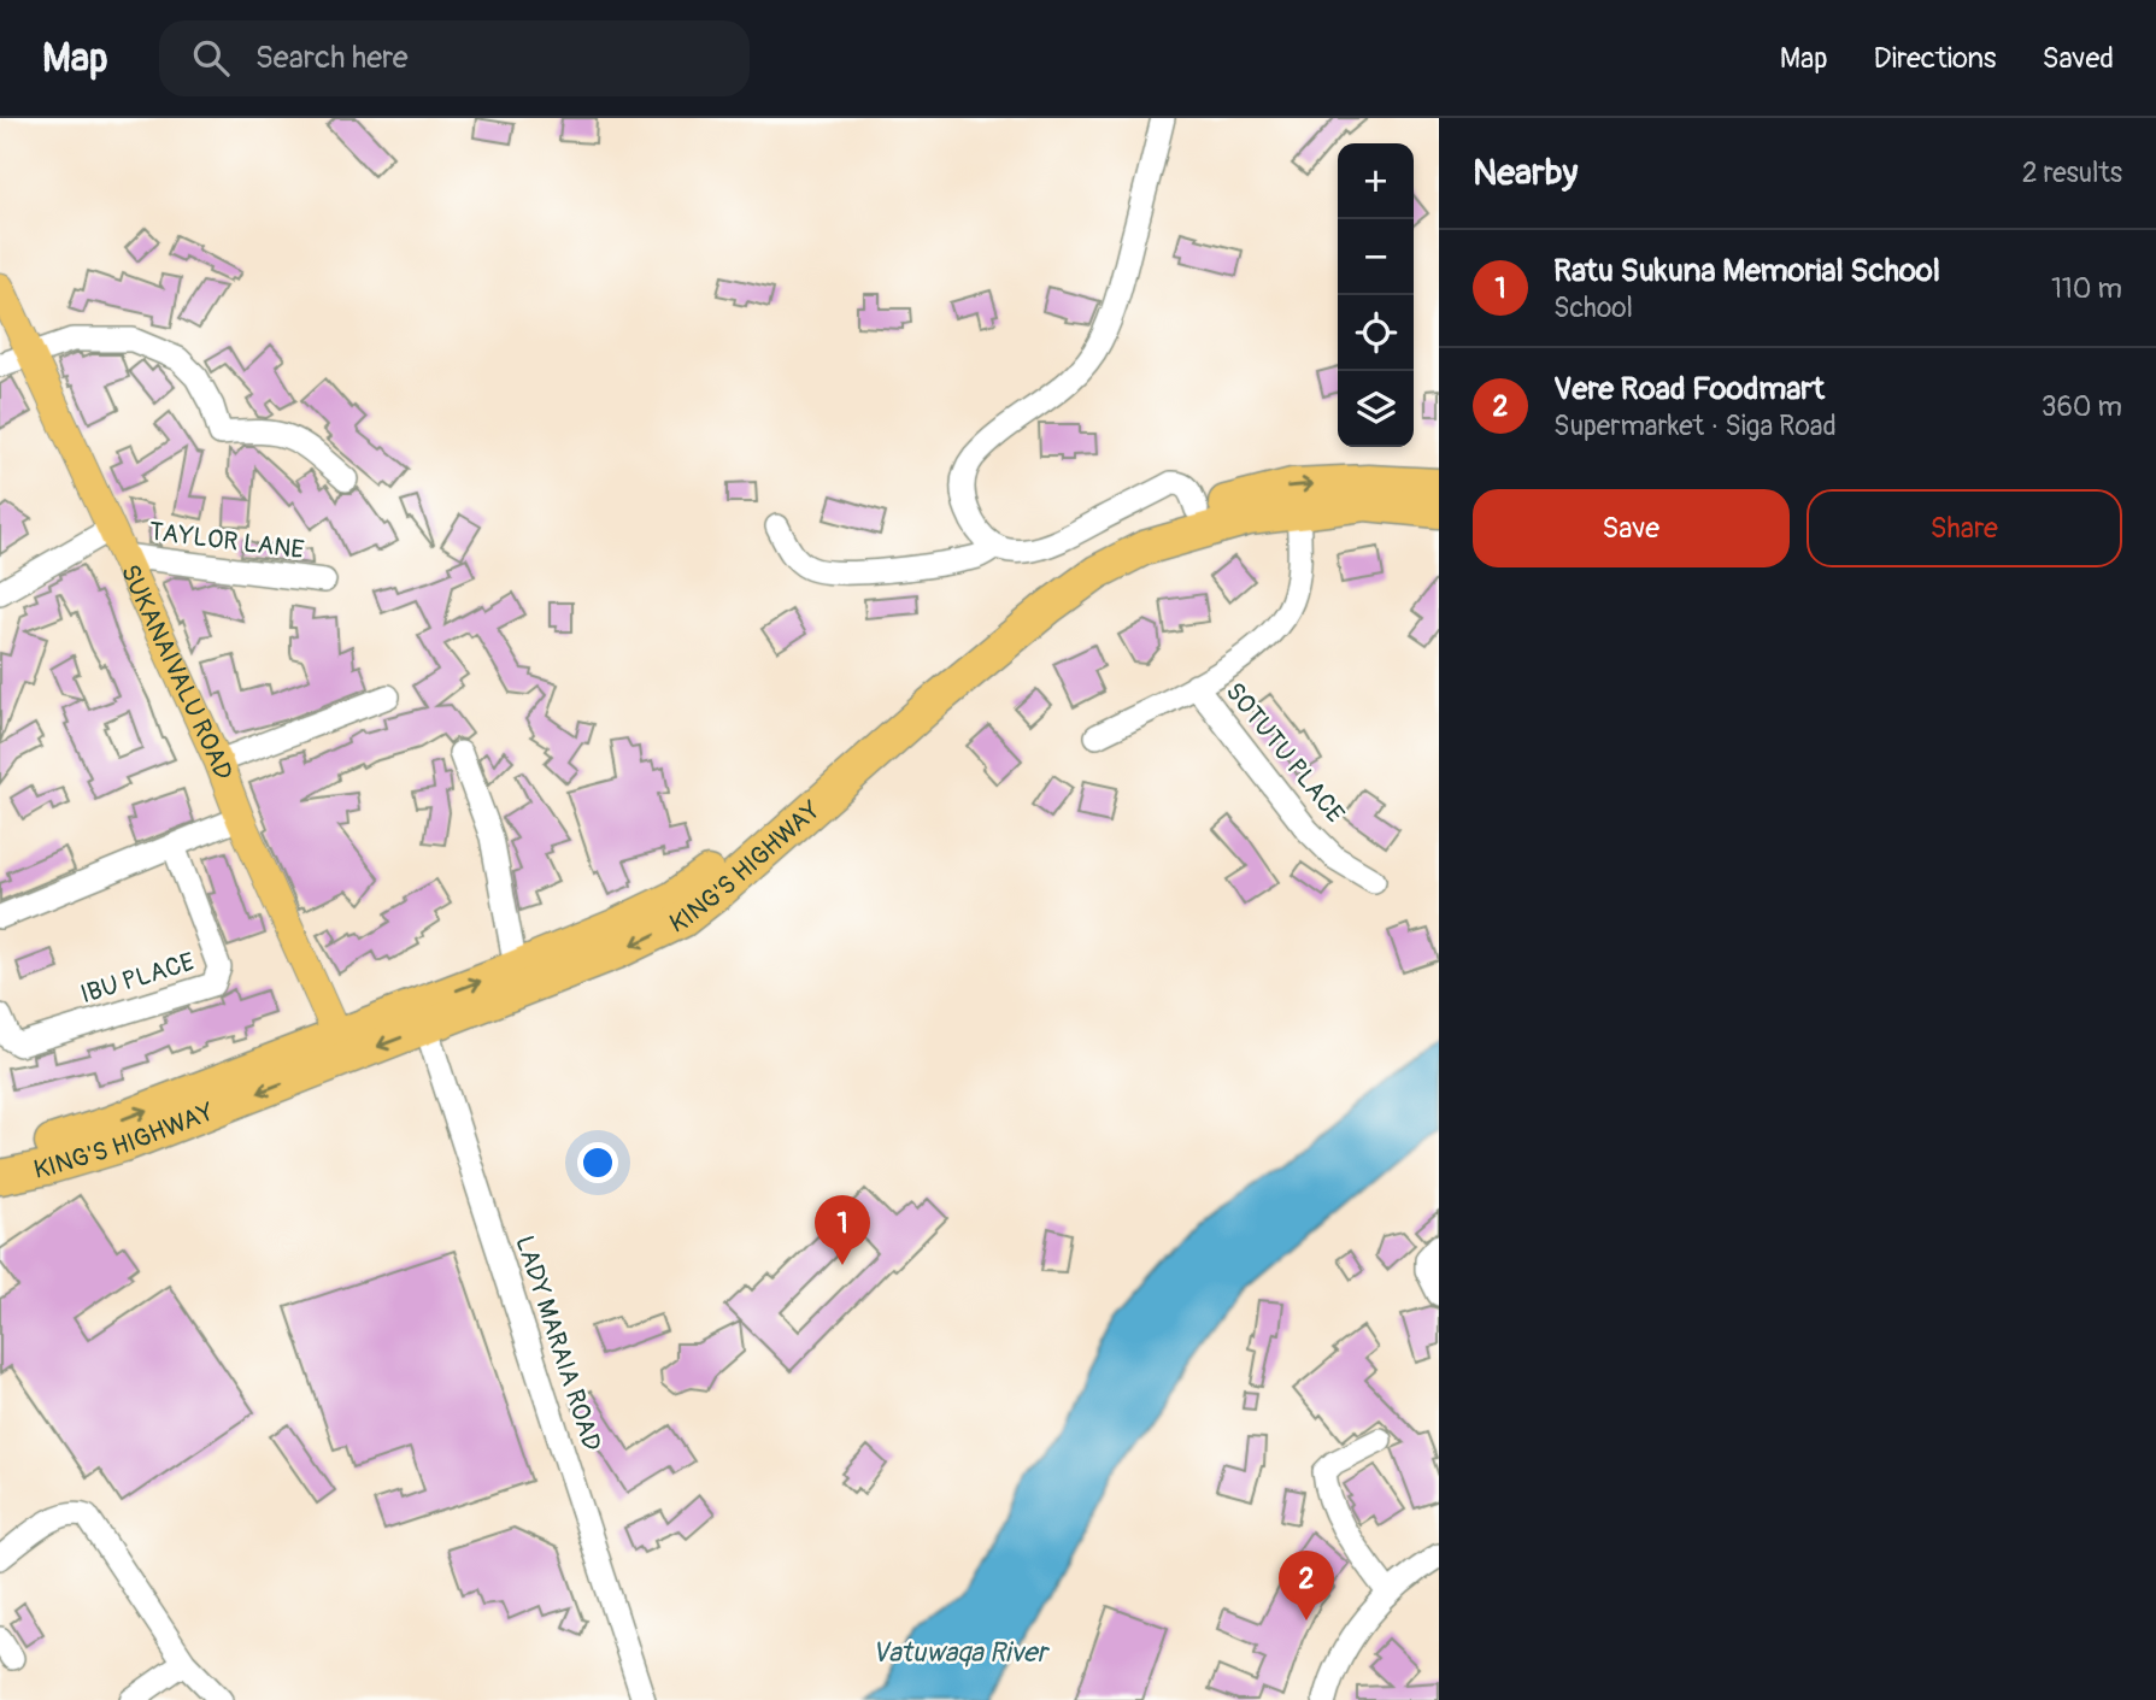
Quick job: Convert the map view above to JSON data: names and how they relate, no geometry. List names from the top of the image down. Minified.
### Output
{"streets":{"highway":["KING'S HIGHWAY"],"main road":["SUKANAIVALU ROAD"],"street":["TAYLOR LANE","SOTUTU PLACE","IBU PLACE","LADY MARAIA ROAD"]},"crossings":[["TAYLOR LANE","SUKANAIVALU ROAD"],["SUKANAIVALU ROAD","KING'S HIGHWAY"],["KING'S HIGHWAY","LADY MARAIA ROAD"]],"water":["Vatuwaqa River"],"page":{"header":"Map","search":"Search here","nav":["Map","Directions","Saved"],"heading":["Nearby","2 results"],"map_buttons":["+","−"],"list":[{"mark":"1","name":"Ratu Sukuna Memorial School","note":"School","value":"110 m"},{"mark":"2","name":"Vere Road Foodmart","note":"Supermarket · Siga Road","value":"360 m"}],"buttons":["Save","Share"],"pins":["1","2"]}}
